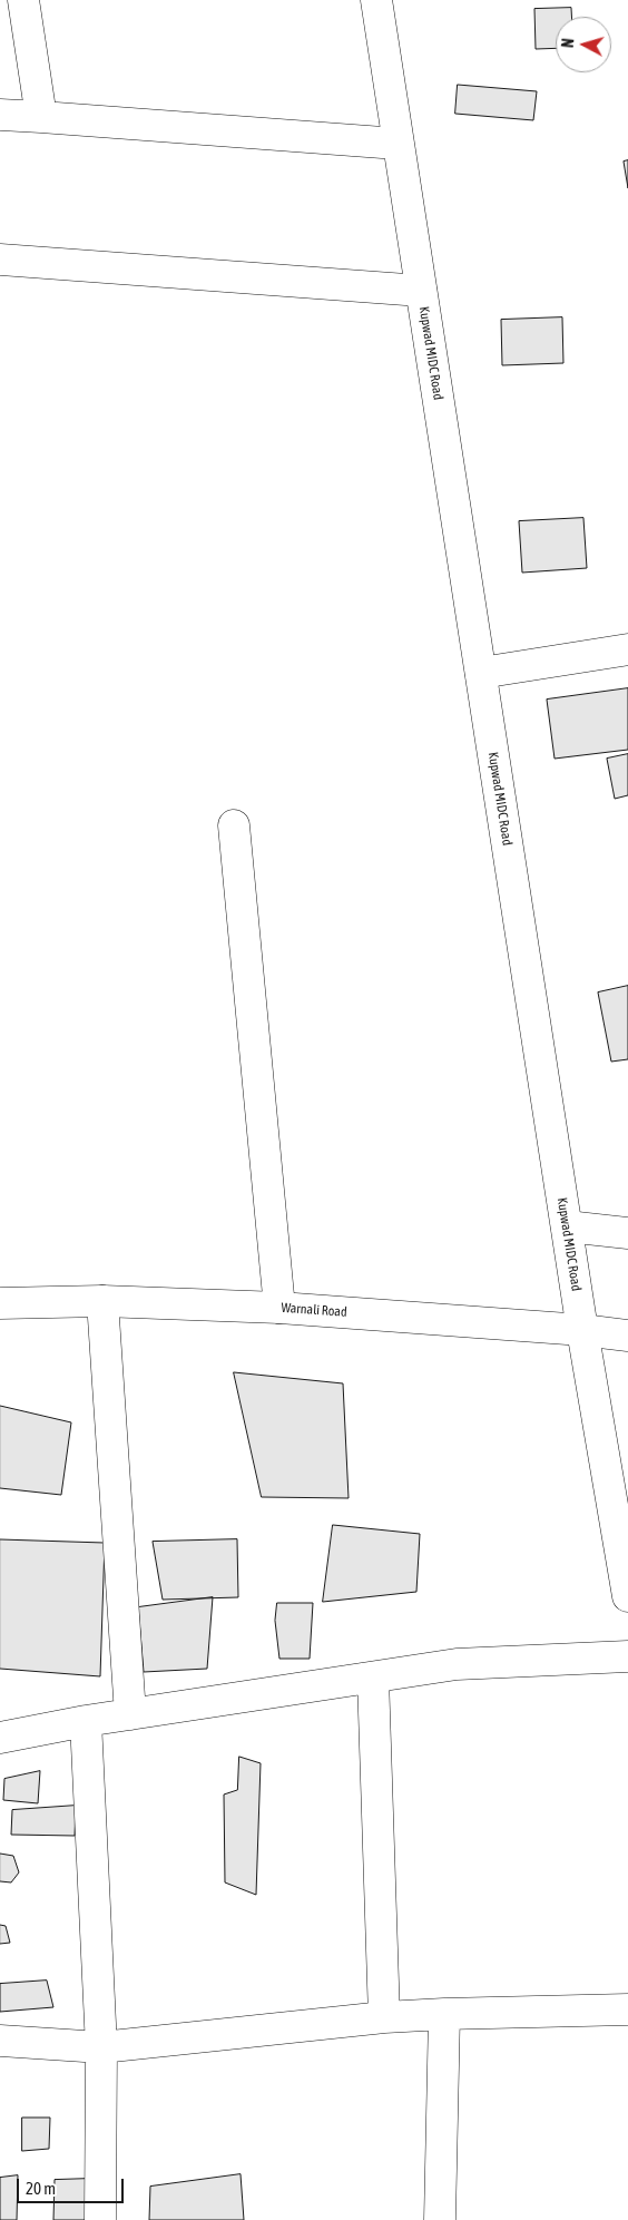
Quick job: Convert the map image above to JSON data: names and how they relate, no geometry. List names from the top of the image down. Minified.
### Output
{"streets":{"street":["Kupwad MIDC Road","Warnali Road"]},"crossings":[["Kupwad MIDC Road","Warnali Road"]],"scale_bar":"20 m","north":"left"}
